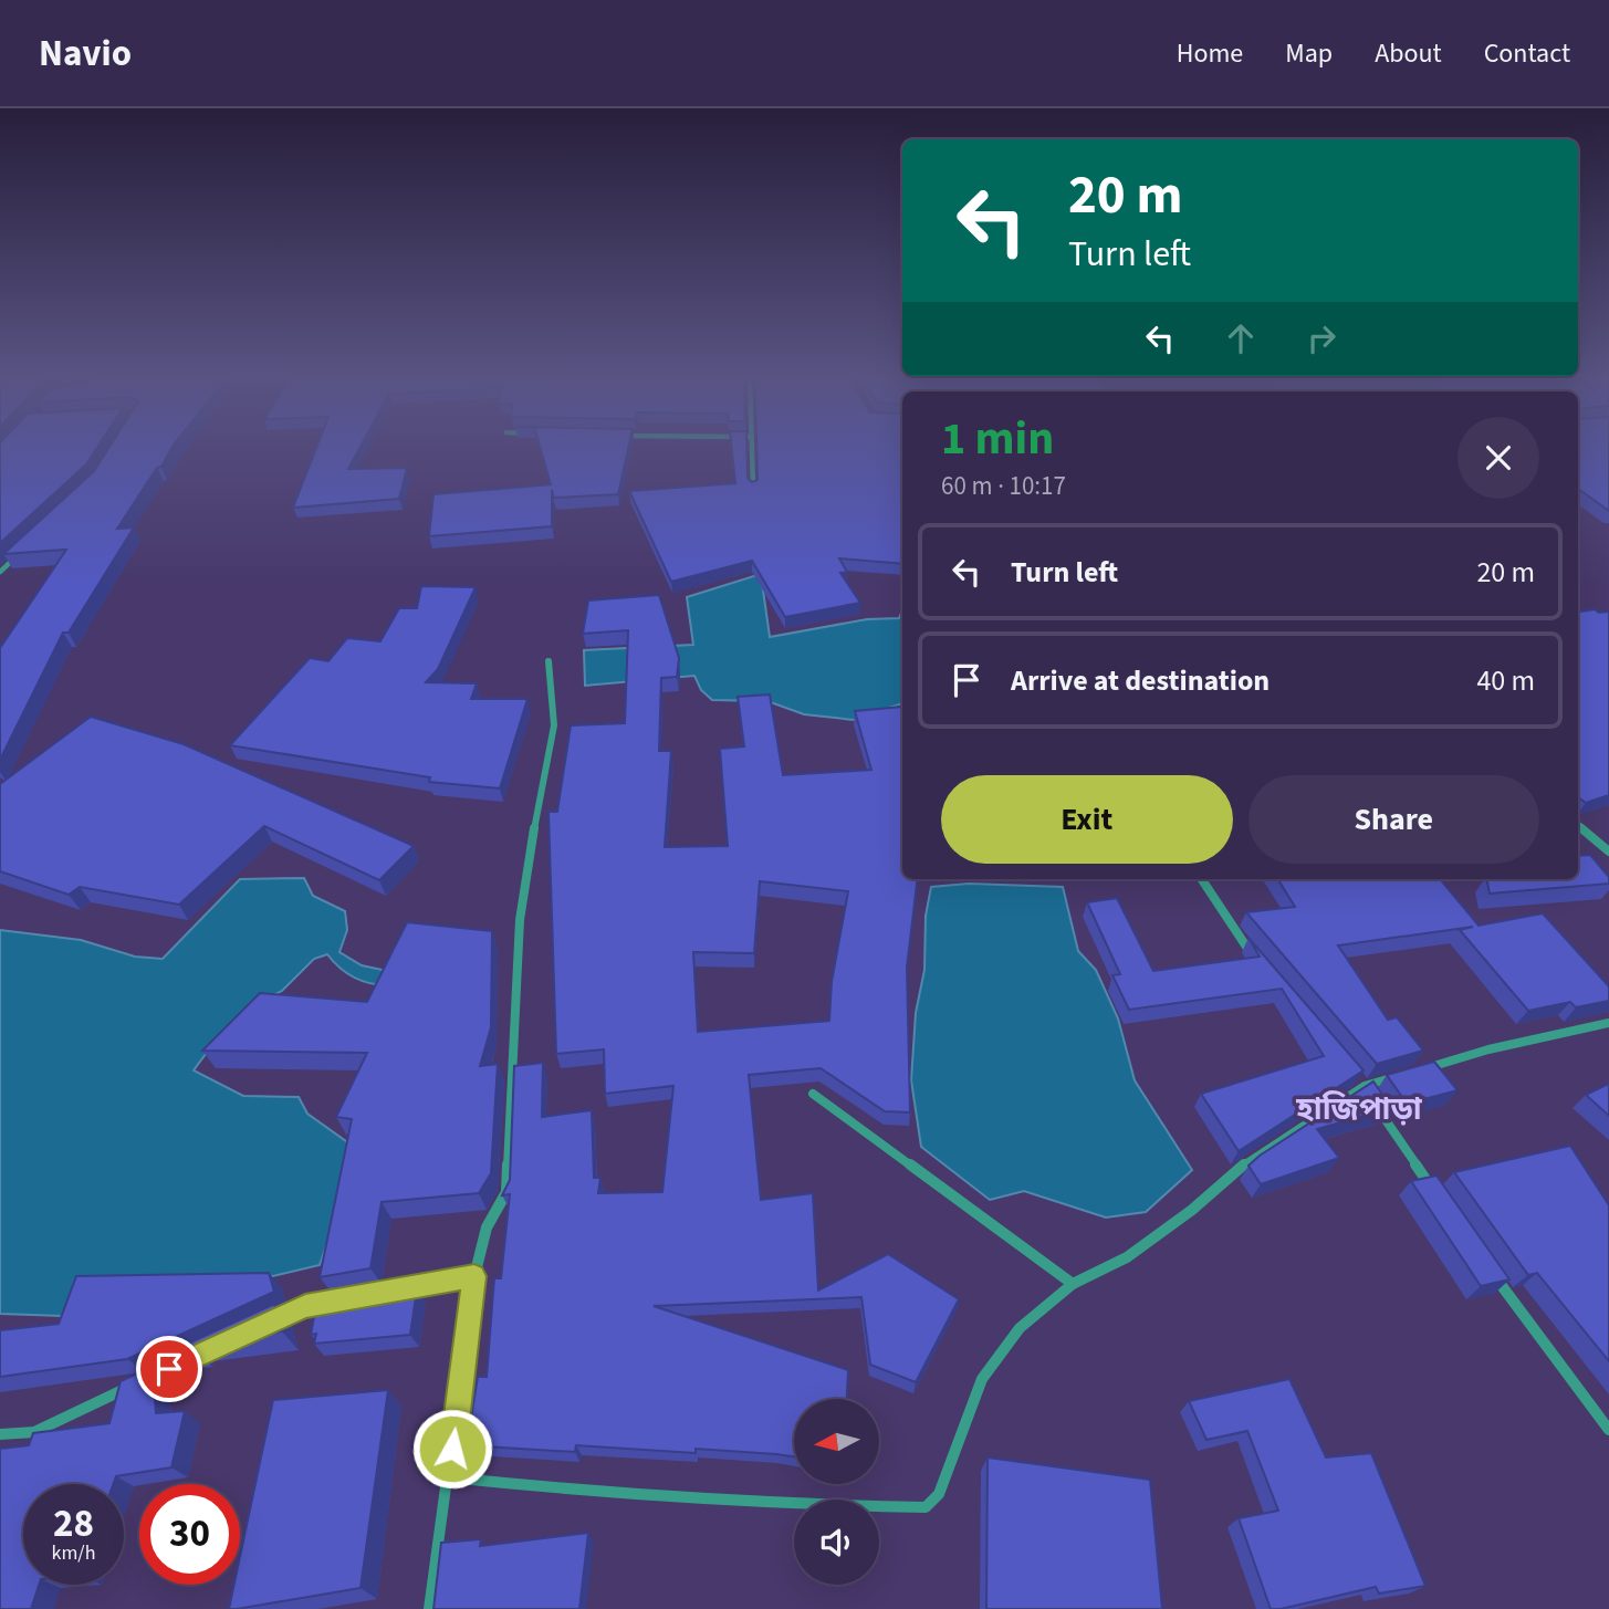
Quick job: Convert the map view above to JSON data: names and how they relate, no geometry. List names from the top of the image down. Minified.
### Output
{"districts":["হাজিপাড়া"],"north":"left","page":{"header":"Navio","nav":["Home","Map","About","Contact"],"turn":["20 m","Turn left"],"heading":["1 min","60 m · 10:17"],"list":[{"name":"Turn left","value":"20 m"},{"name":"Arrive at destination","value":"40 m"}],"buttons":["Exit","Share"],"speed":"28 km/h","limit":"30"}}
